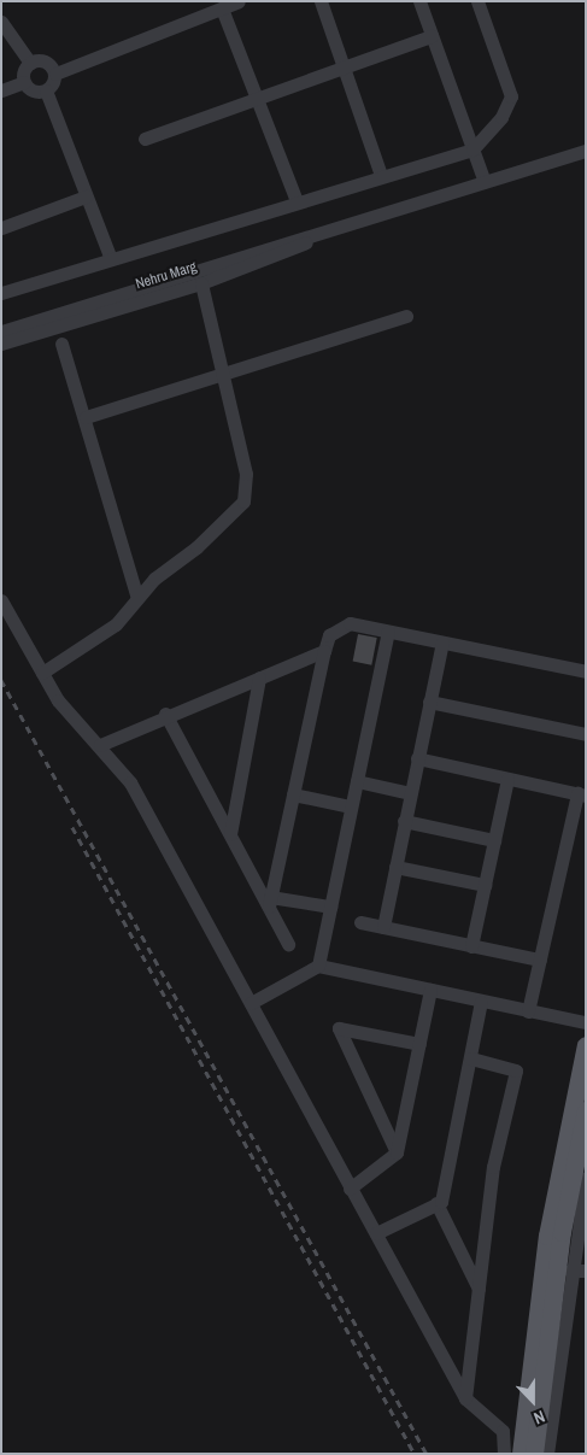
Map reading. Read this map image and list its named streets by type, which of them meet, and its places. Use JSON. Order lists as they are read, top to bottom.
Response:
{
  "streets": {
    "street": ["Nehru Marg"]
  },
  "north": "bottom"
}
